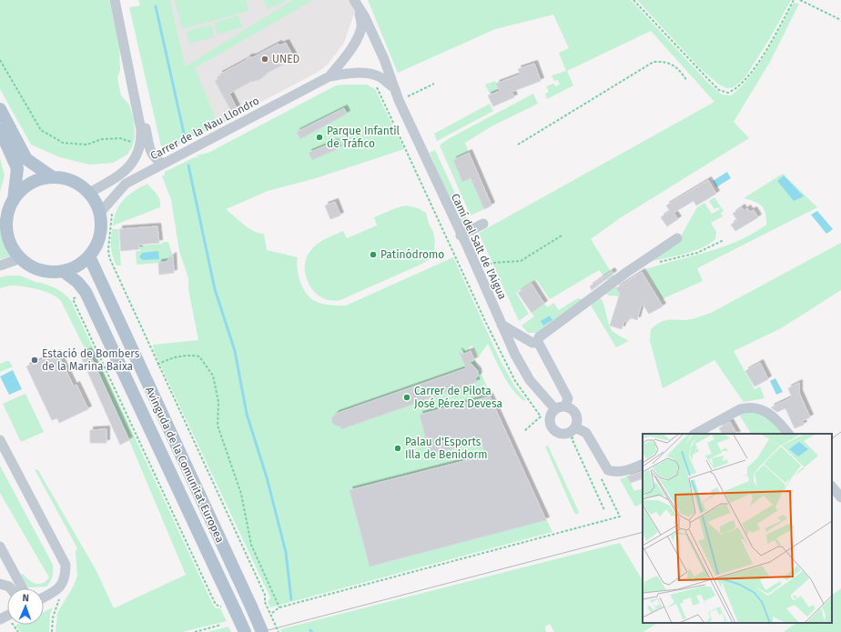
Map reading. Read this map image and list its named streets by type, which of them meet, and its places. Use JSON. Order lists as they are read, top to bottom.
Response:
{
  "streets": {
    "main road": ["Avinguda de la Comunitat Europea"],
    "street": ["Carrer de la Nau Llondro", "Camí del Salt de l'Aigua"]
  },
  "crossings": [
    ["Carrer de la Nau Llondro", "Camí del Salt de l'Aigua"],
    ["Carrer de la Nau Llondro", "Avinguda de la Comunitat Europea"]
  ],
  "places": [
    "UNED",
    "Parque Infantil de Tráfico",
    "Patinódromo",
    "Estació de Bombers de la Marina Baixa",
    "Carrer de Pilota José Pérez Devesa",
    "Palau d'Esports Illa de Benidorm"
  ],
  "north": "top"
}
